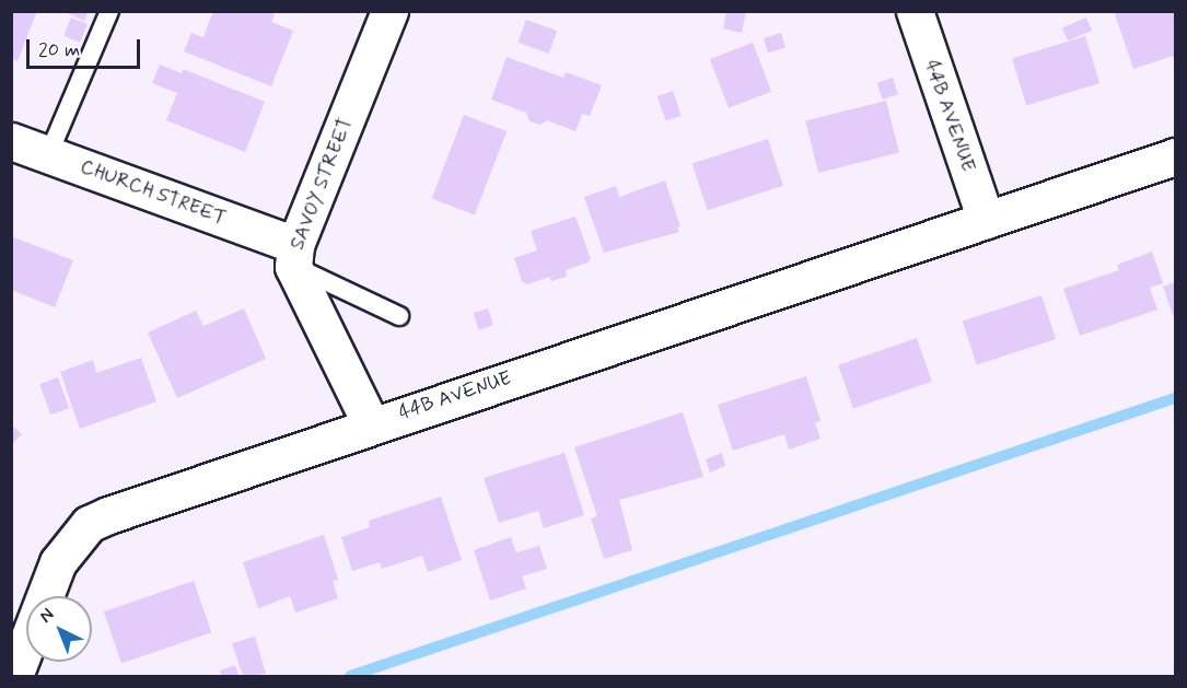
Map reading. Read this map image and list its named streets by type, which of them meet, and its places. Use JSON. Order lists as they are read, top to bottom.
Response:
{
  "streets": {
    "street": ["44B AVENUE", "SAVOY STREET", "CHURCH STREET"]
  },
  "crossings": [
    ["44B AVENUE", "SAVOY STREET"],
    ["SAVOY STREET", "CHURCH STREET"]
  ],
  "scale_bar": "20 m",
  "north": "top left"
}
